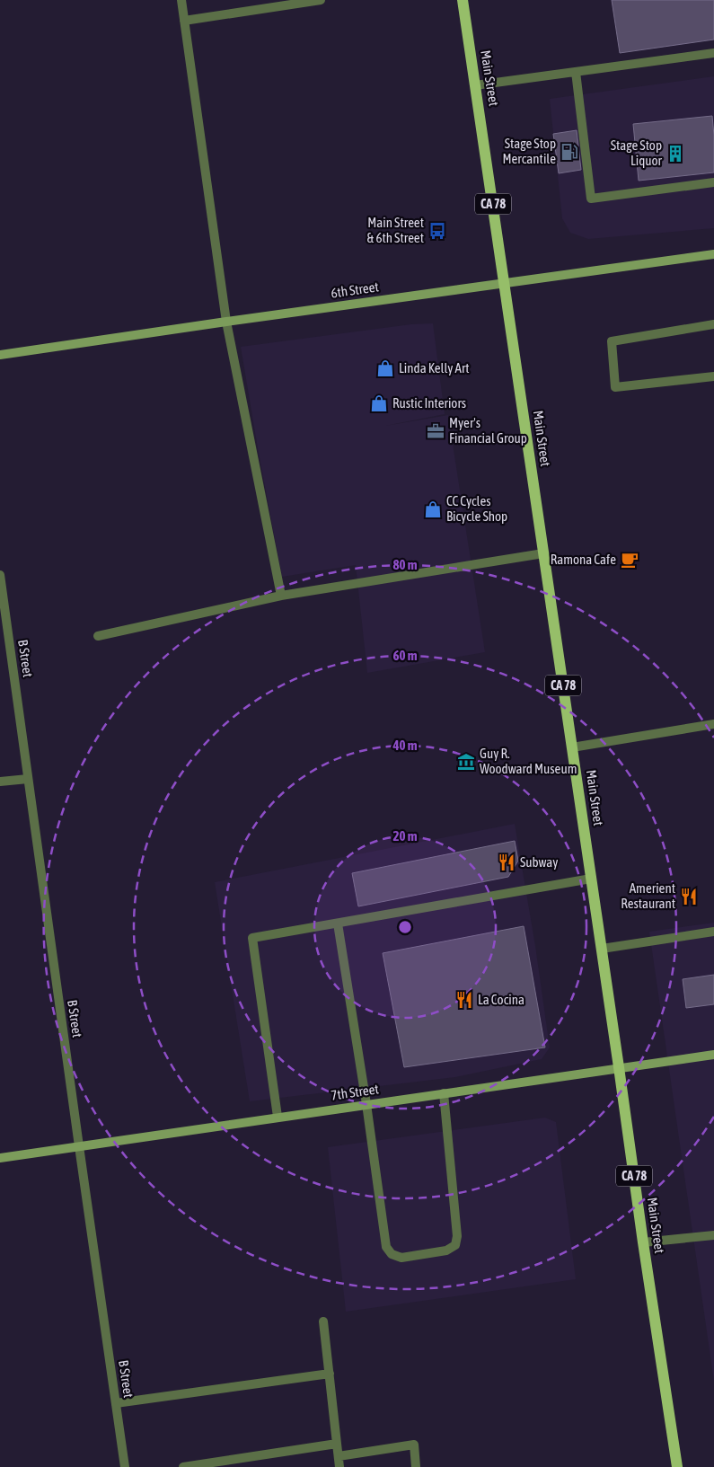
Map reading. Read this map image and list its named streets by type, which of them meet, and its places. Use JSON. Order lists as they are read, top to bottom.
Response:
{
  "streets": {
    "main road": ["Main Street", "CA 78"],
    "street": ["6th Street", "B Street", "7th Street"]
  },
  "crossings": [
    ["Main Street", "6th Street"],
    ["Main Street", "7th Street"],
    ["B Street", "7th Street"]
  ],
  "places": {
    "fuel station": ["Stage Stop Mercantile"],
    "building": ["Stage Stop Liquor"],
    "bus stop": ["Main Street & 6th Street"],
    "shop": ["Linda Kelly Art", "Rustic Interiors", "CC Cycles Bicycle Shop"],
    "office": ["Myer's Financial Group"],
    "cafe": ["Ramona Cafe"],
    "museum": ["Guy R. Woodward Museum"],
    "restaurant": ["Subway", "Amerient Restaurant", "La Cocina"]
  },
  "rings": [
    "80 m",
    "60 m",
    "40 m",
    "20 m"
  ]
}
